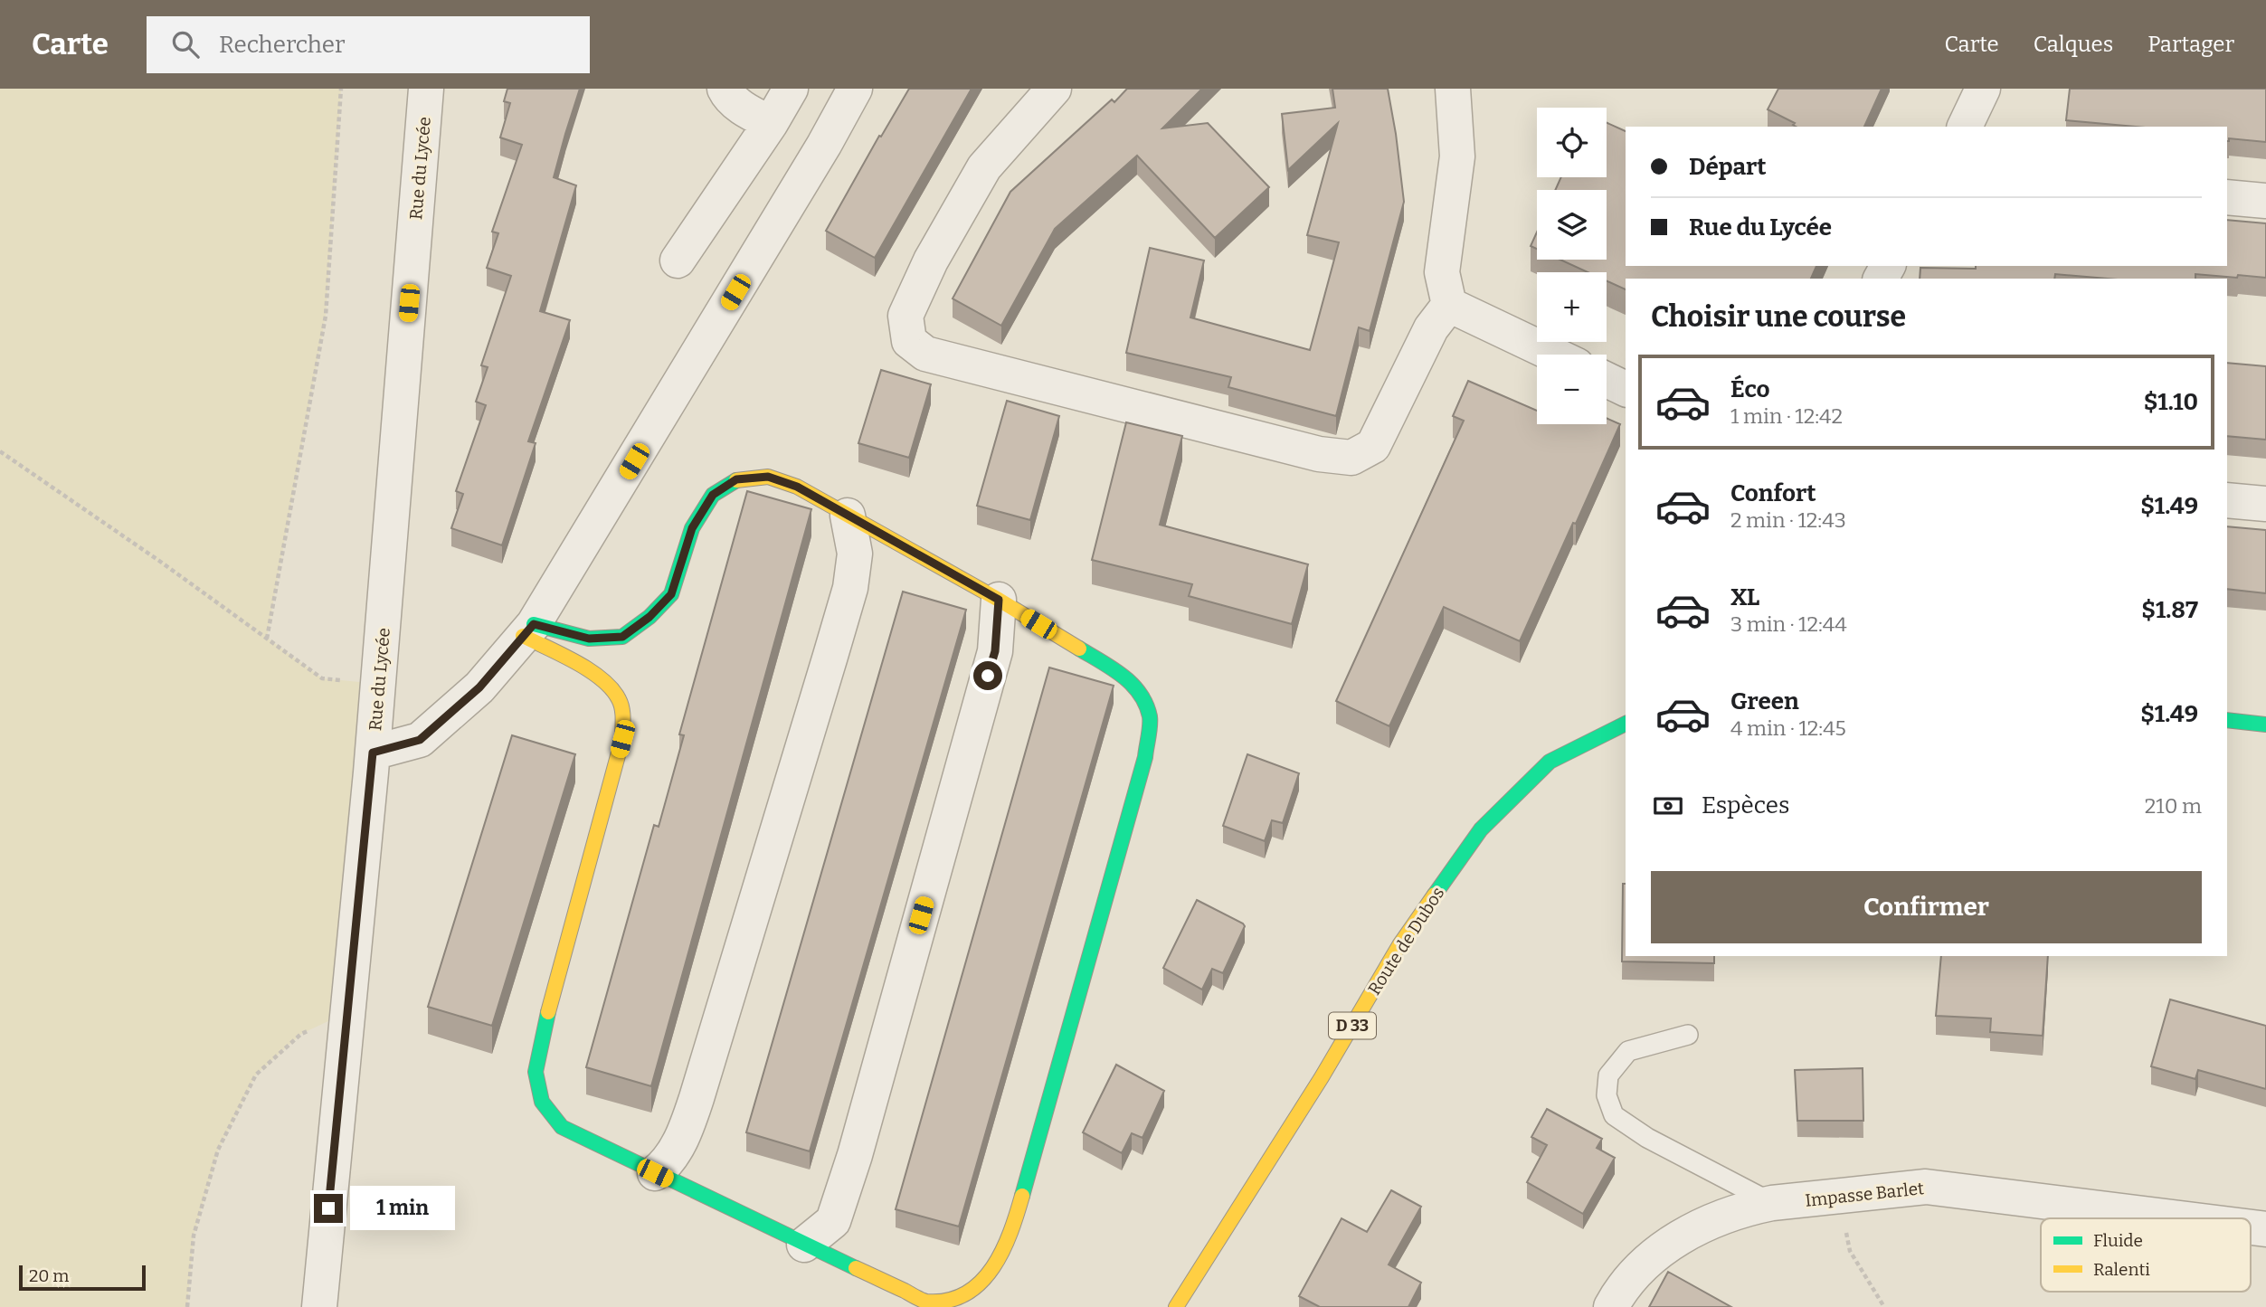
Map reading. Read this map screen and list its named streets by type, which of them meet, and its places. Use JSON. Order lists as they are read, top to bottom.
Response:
{
  "streets": {
    "street": [
      "Rue du Lycée",
      "Route de Dubos",
      "D 33",
      "Impasse Barlet"
    ]
  },
  "legend": ["Fluide", "Ralenti"],
  "scale_bar": "20 m",
  "page": {
    "header": "Carte",
    "search": "Rechercher",
    "nav": ["Carte", "Calques", "Partager"],
    "map_buttons": ["+", "−"],
    "banner": ["Départ", "Rue du Lycée"],
    "heading": "Choisir une course",
    "list": [
      {
        "name": "Éco",
        "note": "1 min · 12:42",
        "value": "$1.10"
      },
      {
        "name": "Confort",
        "note": "2 min · 12:43",
        "value": "$1.49"
      },
      {
        "name": "XL",
        "note": "3 min · 12:44",
        "value": "$1.87"
      },
      {
        "name": "Green",
        "note": "4 min · 12:45",
        "value": "$1.49"
      }
    ],
    "pay": ["Espèces", "210 m"],
    "buttons": "Confirmer",
    "bubble": "1 min",
    "scale": "20 m"
  }
}
